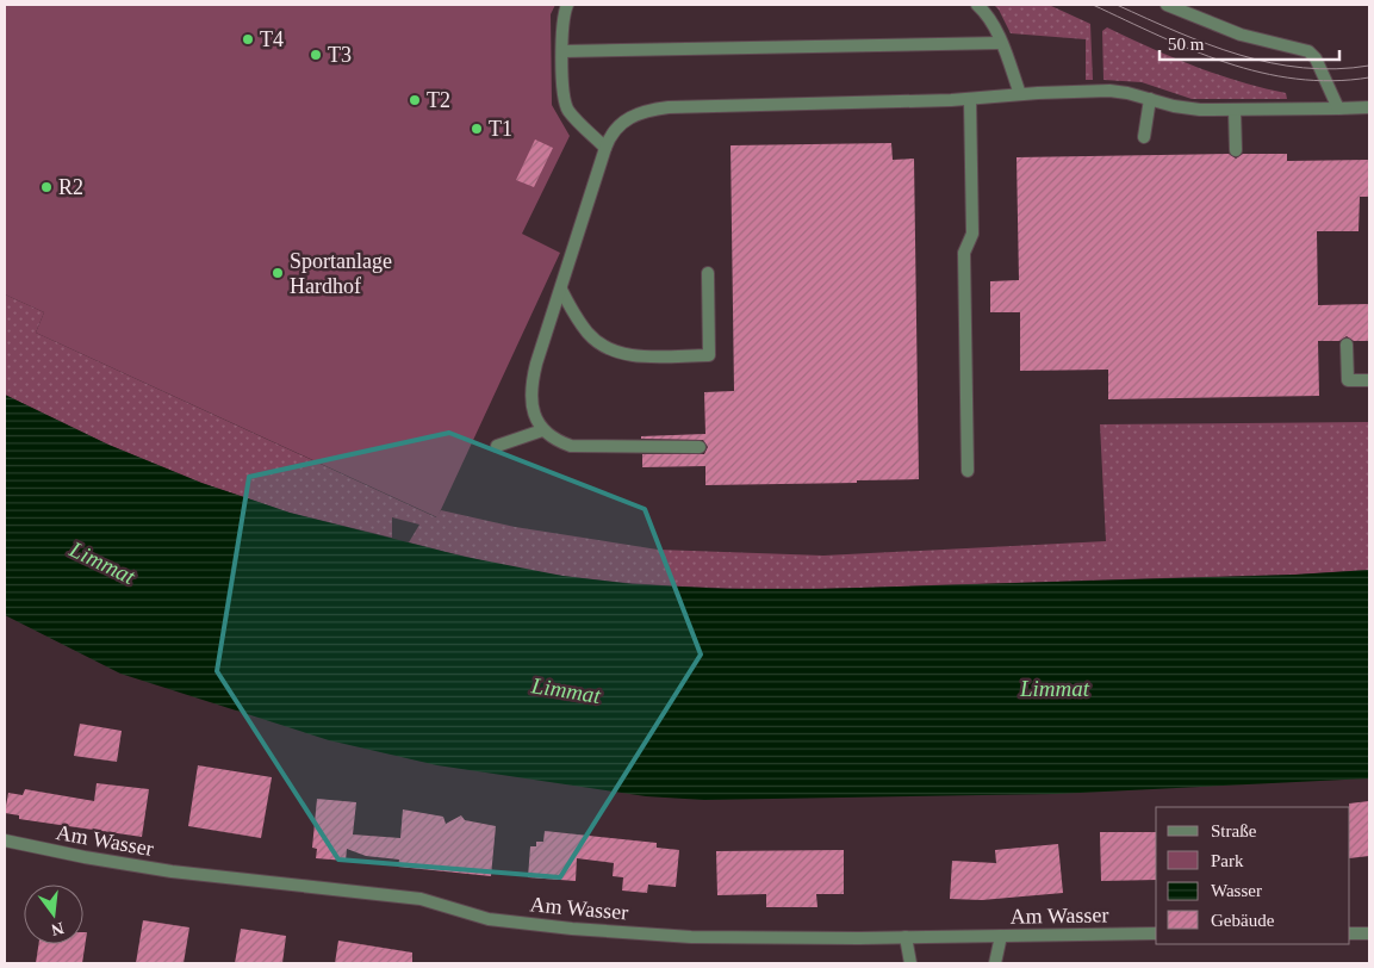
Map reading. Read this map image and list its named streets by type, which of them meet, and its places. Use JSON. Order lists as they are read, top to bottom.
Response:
{
  "streets": {
    "street": ["Am Wasser"]
  },
  "water": ["Limmat"],
  "places": [
    "T4",
    "T3",
    "T2",
    "T1",
    "R2",
    "Sportanlage Hardhof"
  ],
  "legend": [
    "Straße",
    "Park",
    "Wasser",
    "Gebäude"
  ],
  "scale_bar": "50 m",
  "north": "bottom"
}
